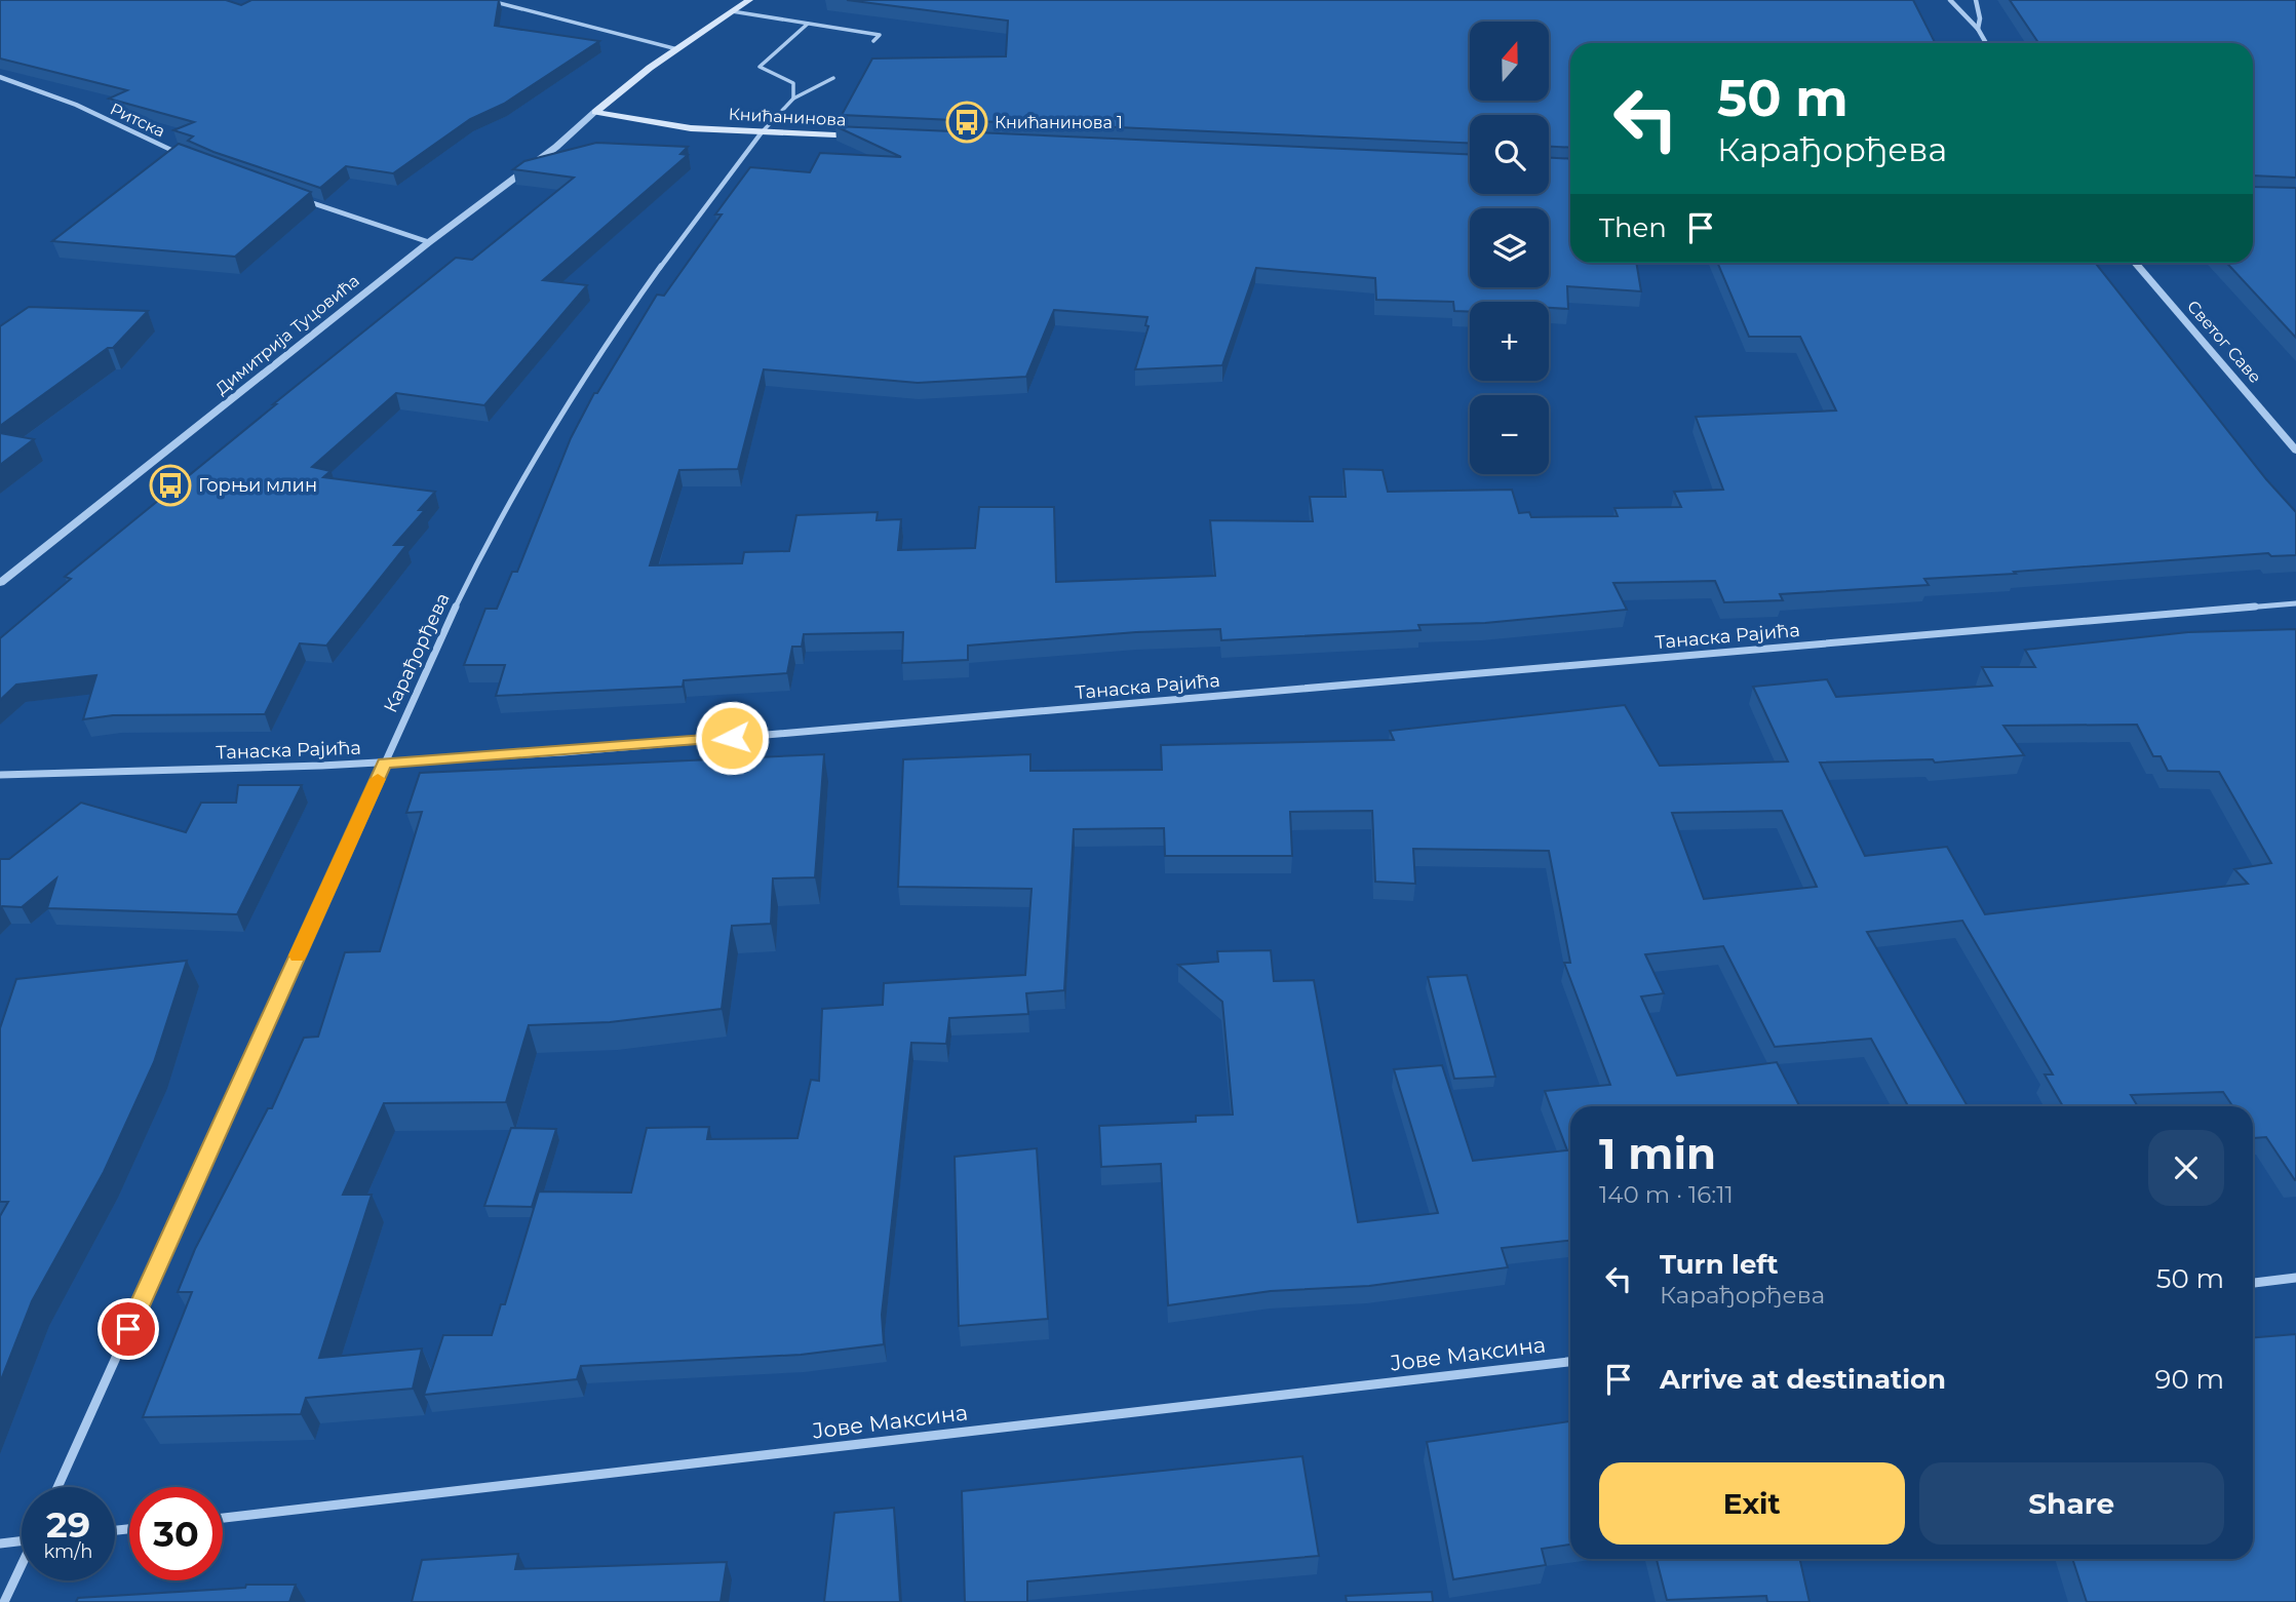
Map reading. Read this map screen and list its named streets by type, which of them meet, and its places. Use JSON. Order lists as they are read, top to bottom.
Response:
{
  "streets": {
    "main road": ["Книћанинова"],
    "street": [
      "Ритска",
      "Димитрија Туцовића",
      "Светог Саве",
      "Танаска Рајића",
      "Карађорђева",
      "Јове Максина"
    ]
  },
  "crossings": [
    ["Книћанинова", "Димитрија Туцовића"],
    ["Книћанинова", "Карађорђева"],
    ["Танаска Рајића", "Карађорђева"]
  ],
  "places": {
    "bus stop": ["Книћанинова 1", "Горњи млин"]
  },
  "north": "top",
  "page": {
    "map_buttons": ["+", "−"],
    "turn": ["50 m", "Карађорђева"],
    "then": "Then",
    "heading": ["1 min", "140 m · 16:11"],
    "list": [
      {
        "name": "Turn left",
        "note": "Карађорђева",
        "value": "50 m"
      },
      {
        "name": "Arrive at destination",
        "value": "90 m"
      }
    ],
    "buttons": ["Exit", "Share"],
    "speed": "29 km/h",
    "limit": "30"
  }
}
